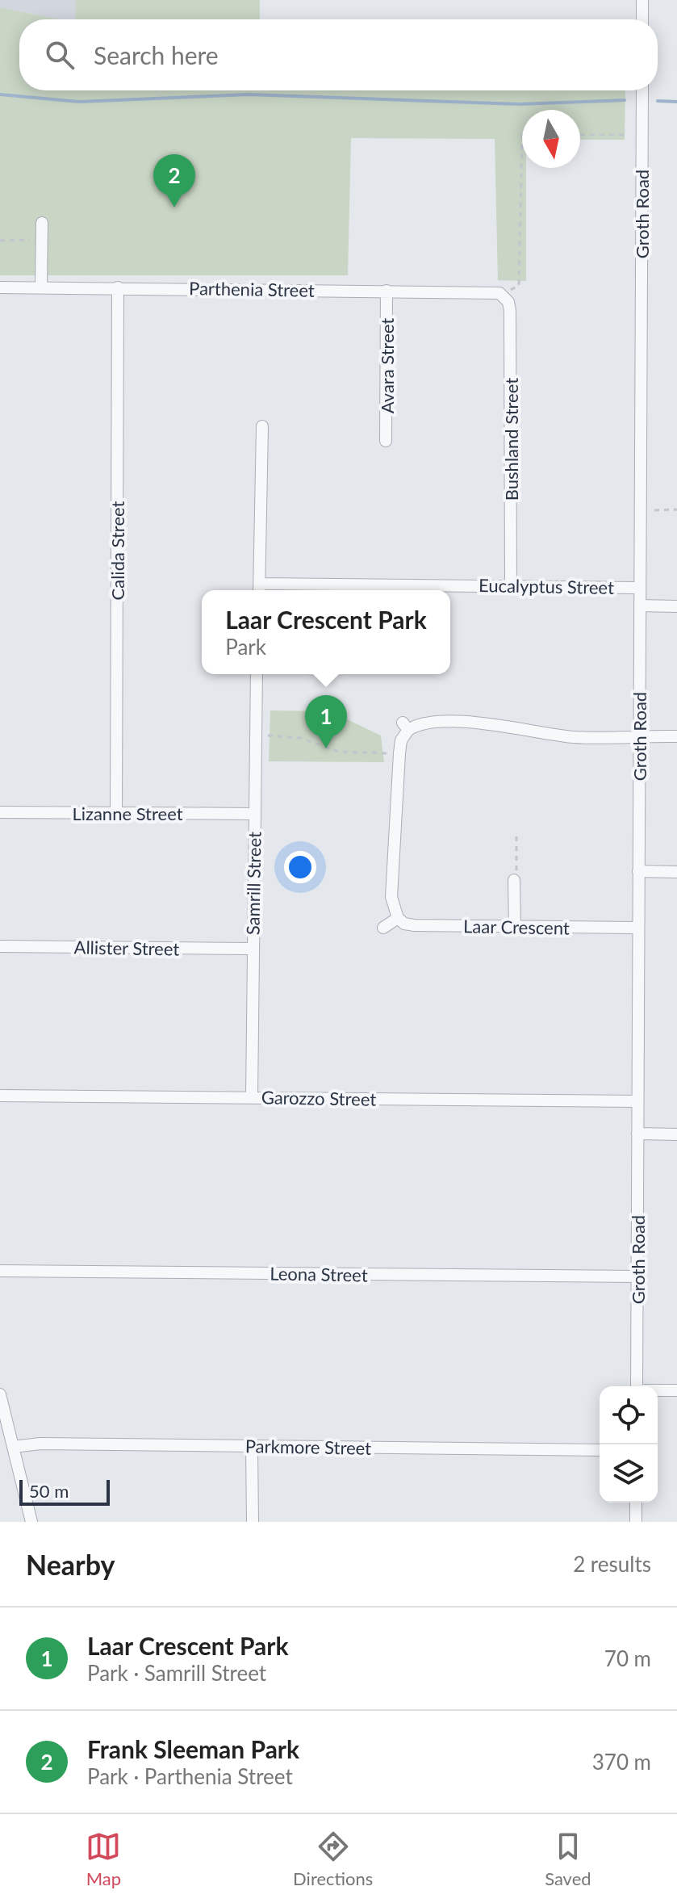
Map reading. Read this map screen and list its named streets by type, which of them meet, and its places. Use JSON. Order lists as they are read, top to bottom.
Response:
{
  "streets": {
    "street": [
      "Groth Road",
      "Parthenia Street",
      "Avara Street",
      "Bushland Street",
      "Calida Street",
      "Eucalyptus Street",
      "Lizanne Street",
      "Samrill Street",
      "Laar Crescent",
      "Allister Street",
      "Garozzo Street",
      "Leona Street",
      "Parkmore Street"
    ]
  },
  "crossings": [
    ["Groth Road", "Eucalyptus Street"],
    ["Groth Road", "Laar Crescent"],
    ["Groth Road", "Garozzo Street"],
    ["Groth Road", "Leona Street"],
    ["Parthenia Street", "Avara Street"],
    ["Parthenia Street", "Bushland Street"],
    ["Parthenia Street", "Calida Street"],
    ["Bushland Street", "Eucalyptus Street"],
    ["Calida Street", "Lizanne Street"],
    ["Lizanne Street", "Samrill Street"],
    ["Samrill Street", "Allister Street"],
    ["Samrill Street", "Garozzo Street"]
  ],
  "scale_bar": "50 m",
  "north": "bottom",
  "page": {
    "search": "Search here",
    "pins": ["2", "1"],
    "popup": ["Laar Crescent Park", "Park"],
    "scale": "50 m",
    "heading": ["Nearby", "2 results"],
    "list": [
      {
        "mark": "1",
        "name": "Laar Crescent Park",
        "note": "Park · Samrill Street",
        "value": "70 m"
      },
      {
        "mark": "2",
        "name": "Frank Sleeman Park",
        "note": "Park · Parthenia Street",
        "value": "370 m"
      }
    ],
    "nav": ["Map", "Directions", "Saved"]
  }
}
